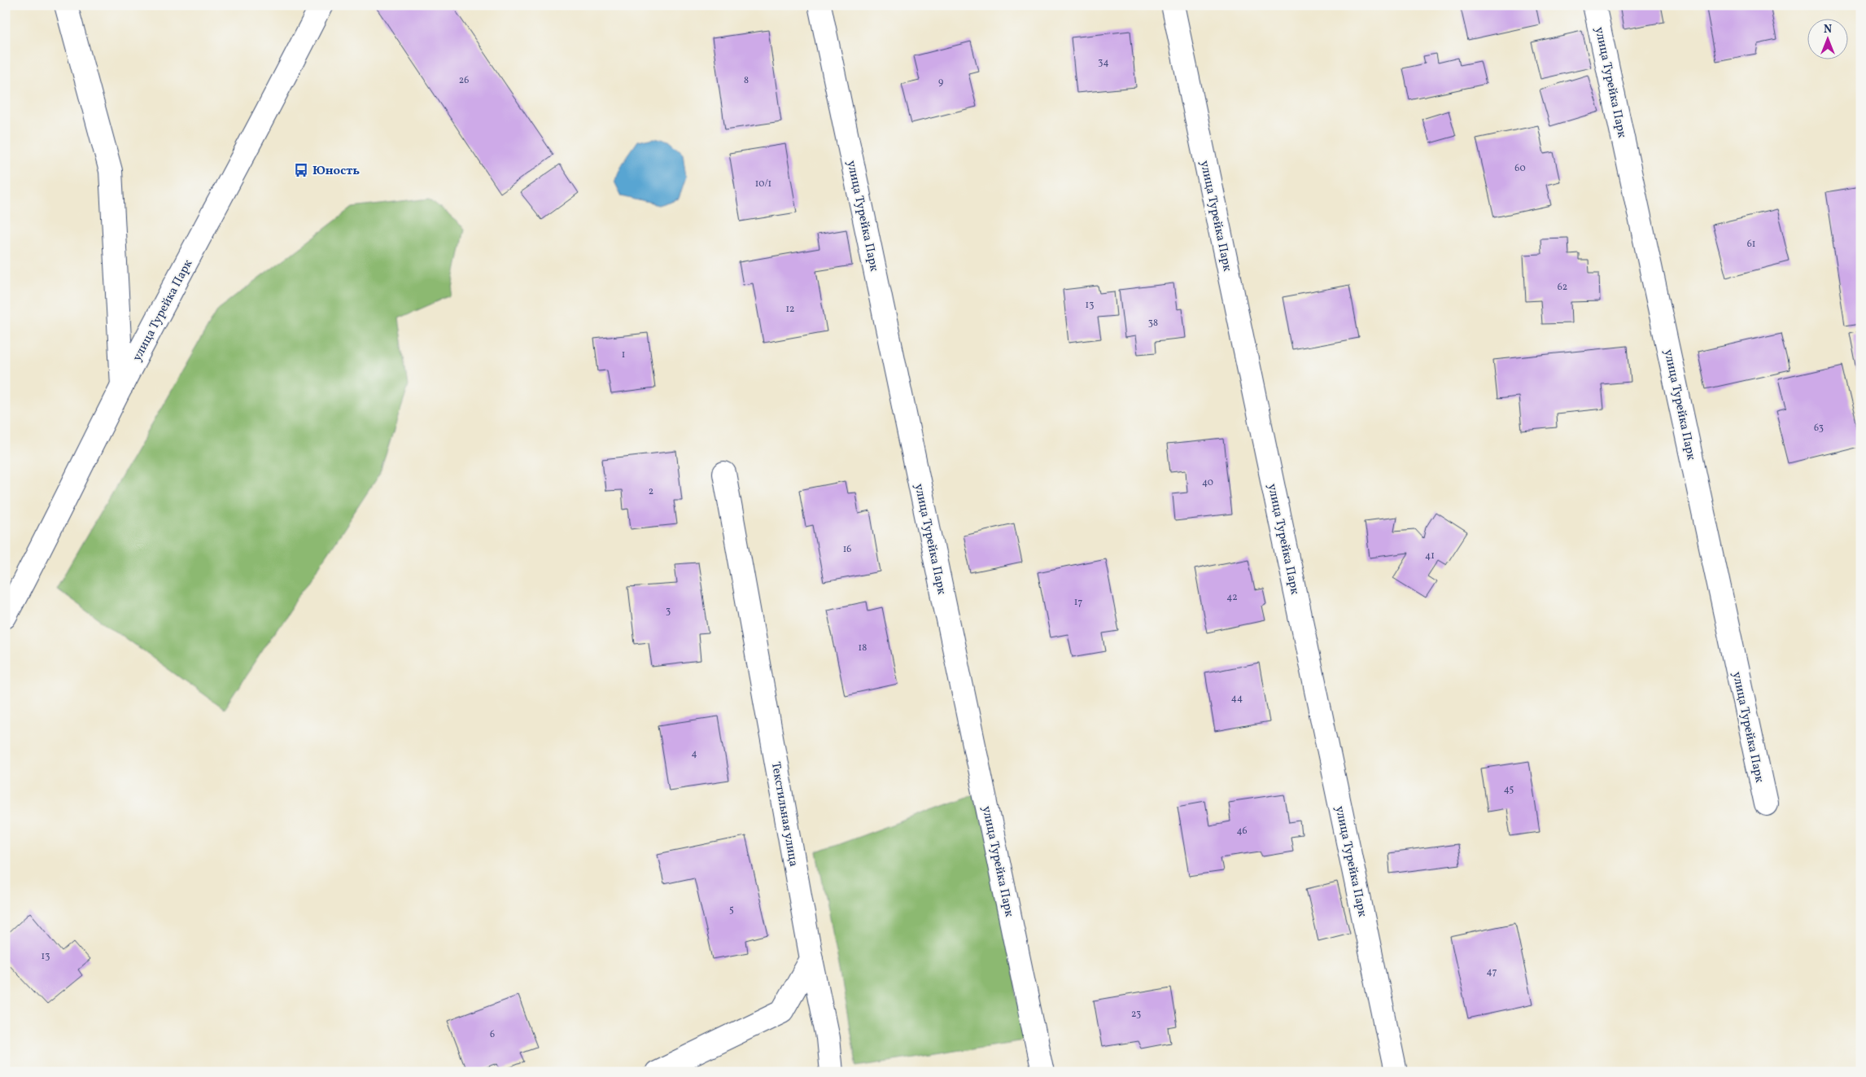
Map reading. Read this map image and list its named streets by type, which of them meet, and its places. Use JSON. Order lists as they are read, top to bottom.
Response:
{
  "streets": {
    "street": ["улица Турейка Парк", "Текстильная улица"]
  },
  "places": {
    "bus stop": ["Юность"]
  },
  "house_numbers": [
    "34",
    "26",
    "8",
    "9",
    "60",
    "10/1",
    "61",
    "62",
    "13",
    "12",
    "38",
    "1",
    "63",
    "40",
    "2",
    "16",
    "41",
    "42",
    "17",
    "3",
    "18",
    "44",
    "4",
    "45",
    "46",
    "5",
    "13",
    "47",
    "23",
    "6"
  ],
  "north": "top"
}
